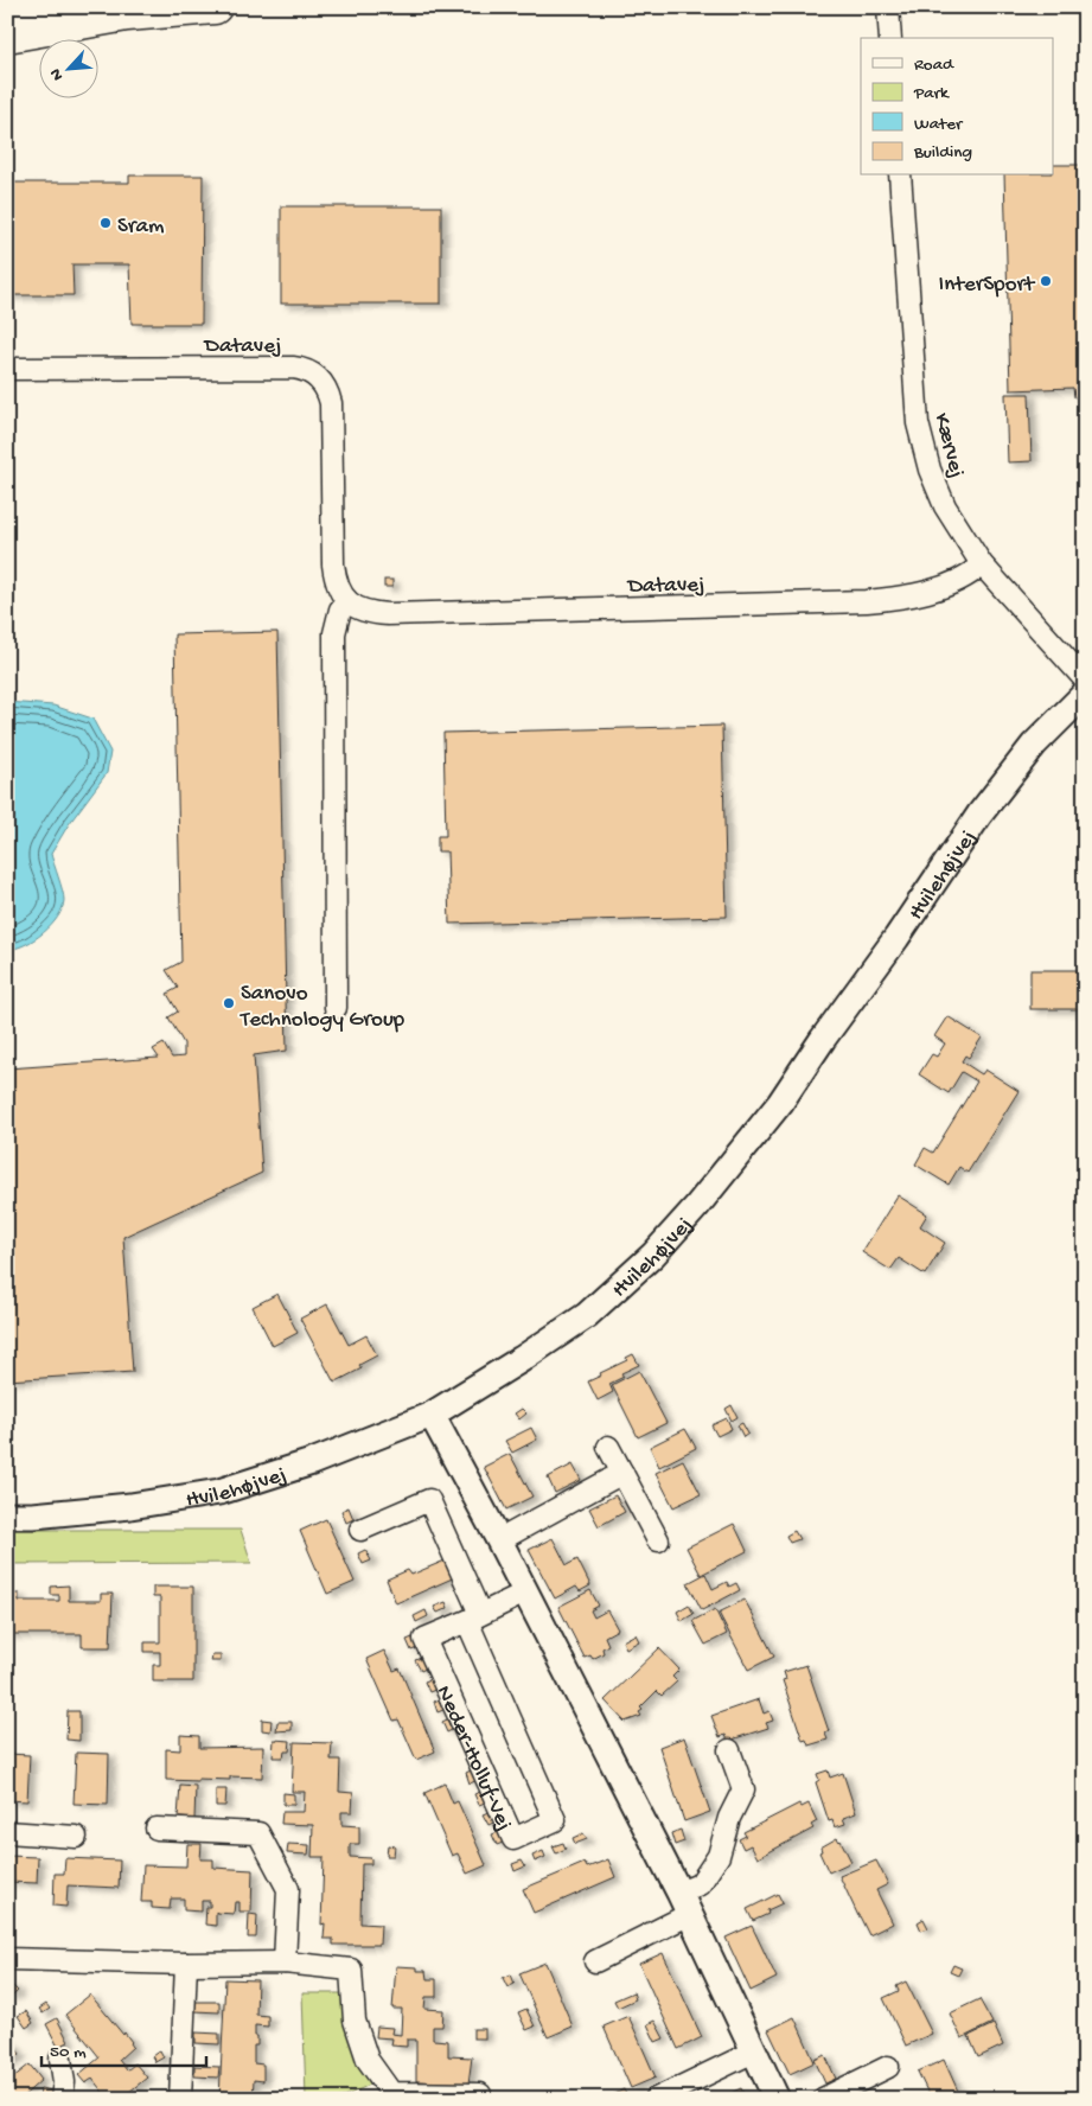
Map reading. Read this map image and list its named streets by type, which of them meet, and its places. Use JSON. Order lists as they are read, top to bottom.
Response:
{
  "streets": {
    "street": [
      "Datavej",
      "Kærvej",
      "Hvilehøjvej",
      "Neder-Holluf-Vej"
    ]
  },
  "crossings": [
    ["Datavej", "Kærvej"]
  ],
  "places": ["Sram", "InterSport", "Sanovo Technology Group"],
  "legend": [
    "Road",
    "Park",
    "Water",
    "Building"
  ],
  "scale_bar": "50 m",
  "north": "bottom left"
}
